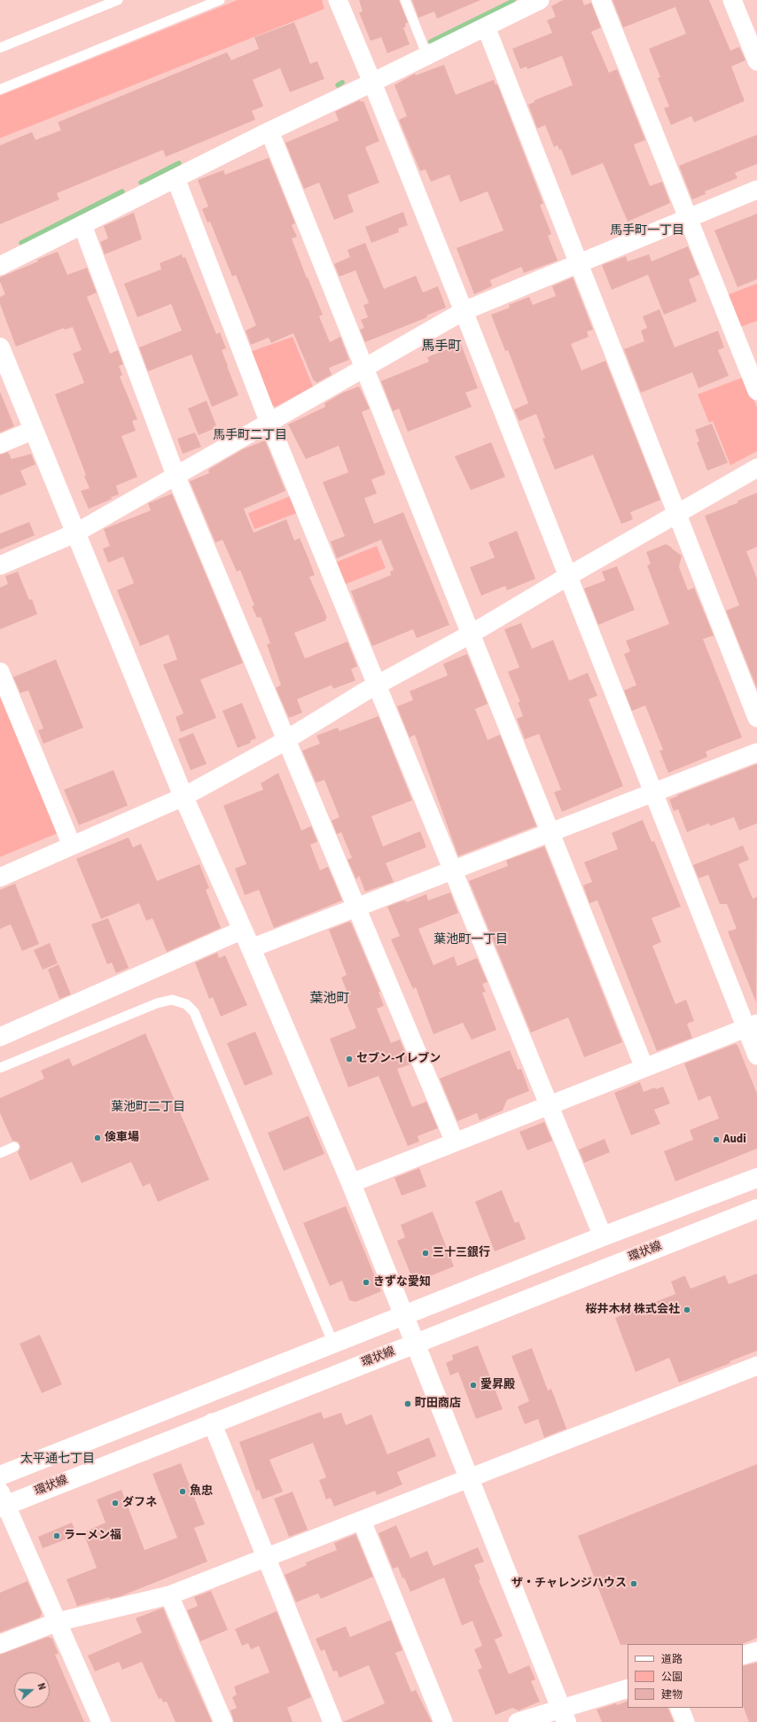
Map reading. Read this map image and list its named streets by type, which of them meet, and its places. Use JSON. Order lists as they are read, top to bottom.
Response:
{
  "streets": {
    "main road": ["環状線"]
  },
  "districts": [
    "馬手町一丁目",
    "馬手町",
    "馬手町二丁目",
    "葉池町一丁目",
    "葉池町",
    "葉池町二丁目",
    "太平通七丁目"
  ],
  "places": [
    "セブン-イレブン",
    "倹車場",
    "Audi",
    "三十三銀行",
    "きずな愛知",
    "桜井木材 株式会社",
    "愛昇殿",
    "町田商店",
    "魚忠",
    "ダフネ",
    "ラーメン福",
    "ザ・チャレンジハウス"
  ],
  "legend": ["道路", "公園", "建物"],
  "north": "right"
}
